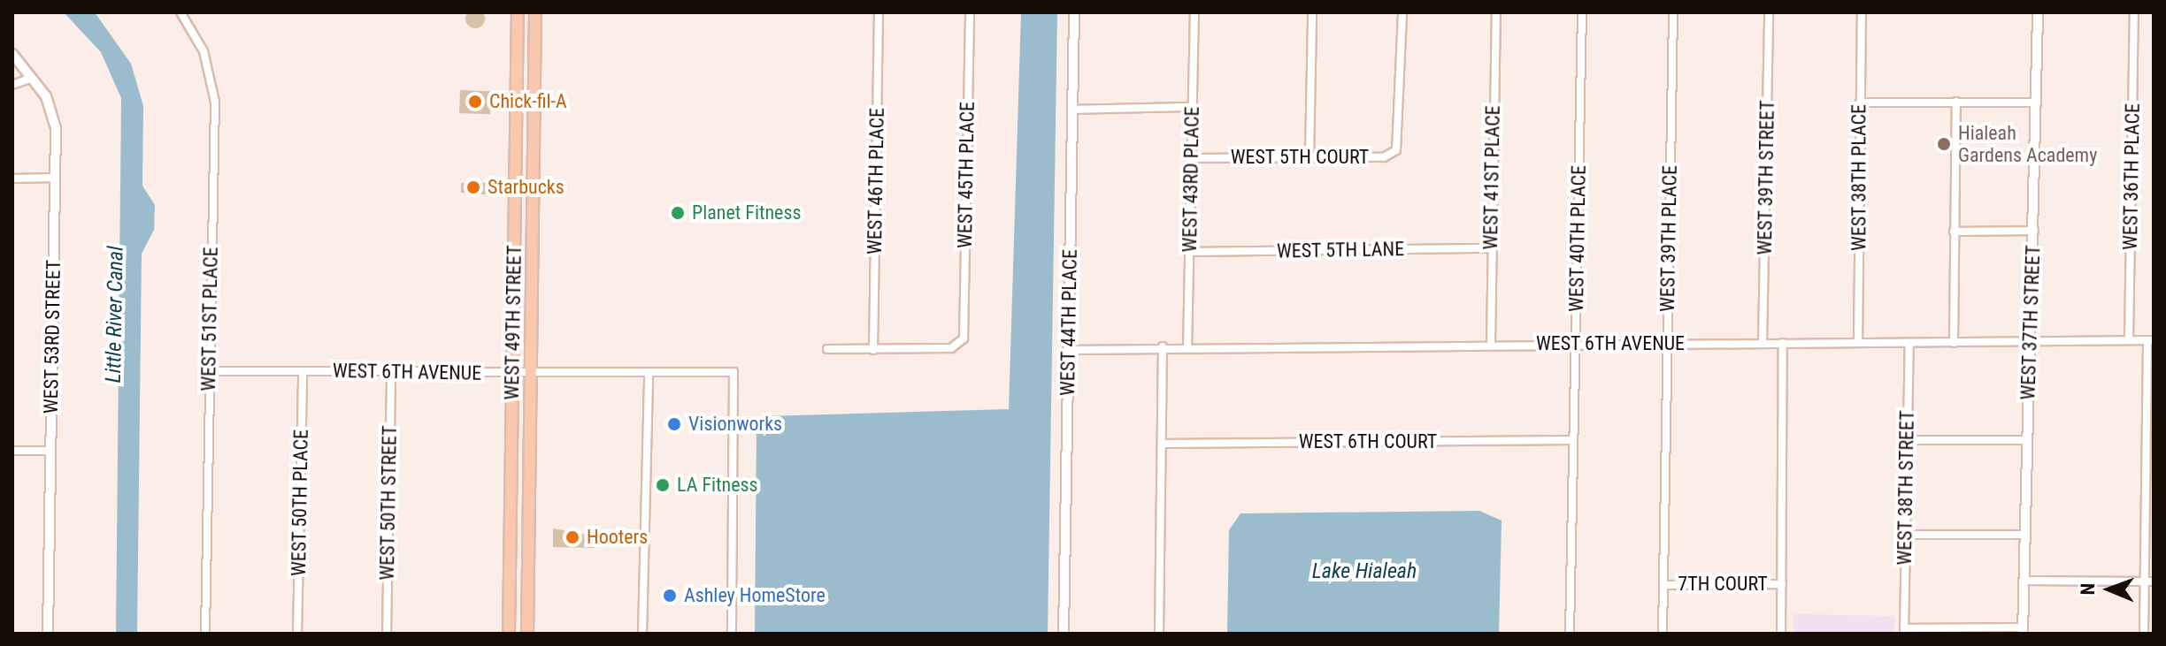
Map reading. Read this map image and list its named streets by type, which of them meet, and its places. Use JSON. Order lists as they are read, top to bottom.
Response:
{
  "streets": {
    "main road": ["WEST 49TH STREET"],
    "street": [
      "WEST 5TH COURT",
      "WEST 45TH PLACE",
      "WEST 36TH PLACE",
      "WEST 41ST PLACE",
      "WEST 39TH STREET",
      "WEST 38TH PLACE",
      "WEST 43RD PLACE",
      "WEST 46TH PLACE",
      "WEST 40TH PLACE",
      "WEST 39TH PLACE",
      "WEST 5TH LANE",
      "WEST 51ST PLACE",
      "WEST 44TH PLACE",
      "WEST 37TH STREET",
      "WEST 53RD STREET",
      "WEST 6TH AVENUE",
      "WEST 6TH COURT",
      "WEST 38TH STREET",
      "WEST 50TH PLACE",
      "WEST 50TH STREET",
      "7TH COURT"
    ]
  },
  "crossings": [
    ["WEST 5TH COURT", "WEST 43RD PLACE"],
    ["WEST 45TH PLACE", "WEST 46TH PLACE"],
    ["WEST 36TH PLACE", "WEST 6TH AVENUE"],
    ["WEST 41ST PLACE", "WEST 5TH LANE"],
    ["WEST 41ST PLACE", "WEST 6TH AVENUE"],
    ["WEST 39TH STREET", "WEST 6TH AVENUE"],
    ["WEST 38TH PLACE", "WEST 6TH AVENUE"],
    ["WEST 43RD PLACE", "WEST 5TH LANE"],
    ["WEST 43RD PLACE", "WEST 6TH AVENUE"],
    ["WEST 40TH PLACE", "WEST 6TH AVENUE"],
    ["WEST 40TH PLACE", "WEST 6TH COURT"],
    ["WEST 39TH PLACE", "WEST 6TH AVENUE"],
    ["WEST 39TH PLACE", "7TH COURT"],
    ["WEST 51ST PLACE", "WEST 6TH AVENUE"],
    ["WEST 49TH STREET", "WEST 6TH AVENUE"],
    ["WEST 44TH PLACE", "WEST 6TH AVENUE"],
    ["WEST 37TH STREET", "WEST 6TH AVENUE"],
    ["WEST 6TH AVENUE", "WEST 38TH STREET"],
    ["WEST 6TH AVENUE", "WEST 50TH PLACE"],
    ["WEST 6TH AVENUE", "WEST 50TH STREET"]
  ],
  "water": ["Little River Canal", "Lake Hialeah"],
  "places": [
    "Chick-fil-A",
    "Hialeah Gardens Academy",
    "Starbucks",
    "Planet Fitness",
    "Visionworks",
    "LA Fitness",
    "Hooters",
    "Ashley HomeStore"
  ],
  "north": "left"
}
